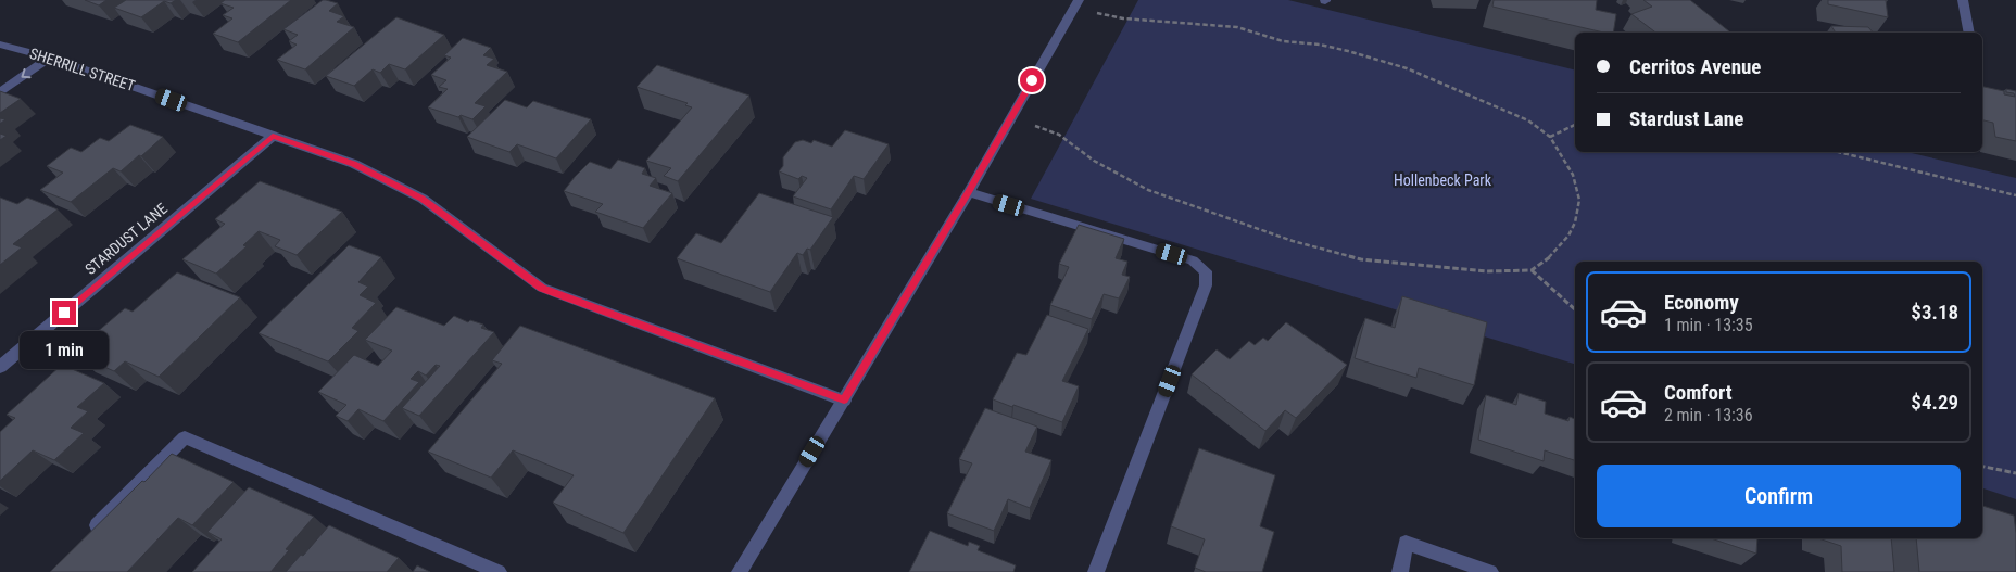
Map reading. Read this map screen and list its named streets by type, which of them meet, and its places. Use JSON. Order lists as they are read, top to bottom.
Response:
{
  "streets": {
    "street": ["SHERRILL STREET", "STARDUST LANE"]
  },
  "crossings": [
    ["SHERRILL STREET", "STARDUST LANE"]
  ],
  "parks": ["Hollenbeck Park"],
  "page": {
    "banner": ["Cerritos Avenue", "Stardust Lane"],
    "list": [
      {
        "name": "Economy",
        "note": "1 min · 13:35",
        "value": "$3.18"
      },
      {
        "name": "Comfort",
        "note": "2 min · 13:36",
        "value": "$4.29"
      }
    ],
    "bubble": "1 min",
    "buttons": "Confirm"
  }
}
